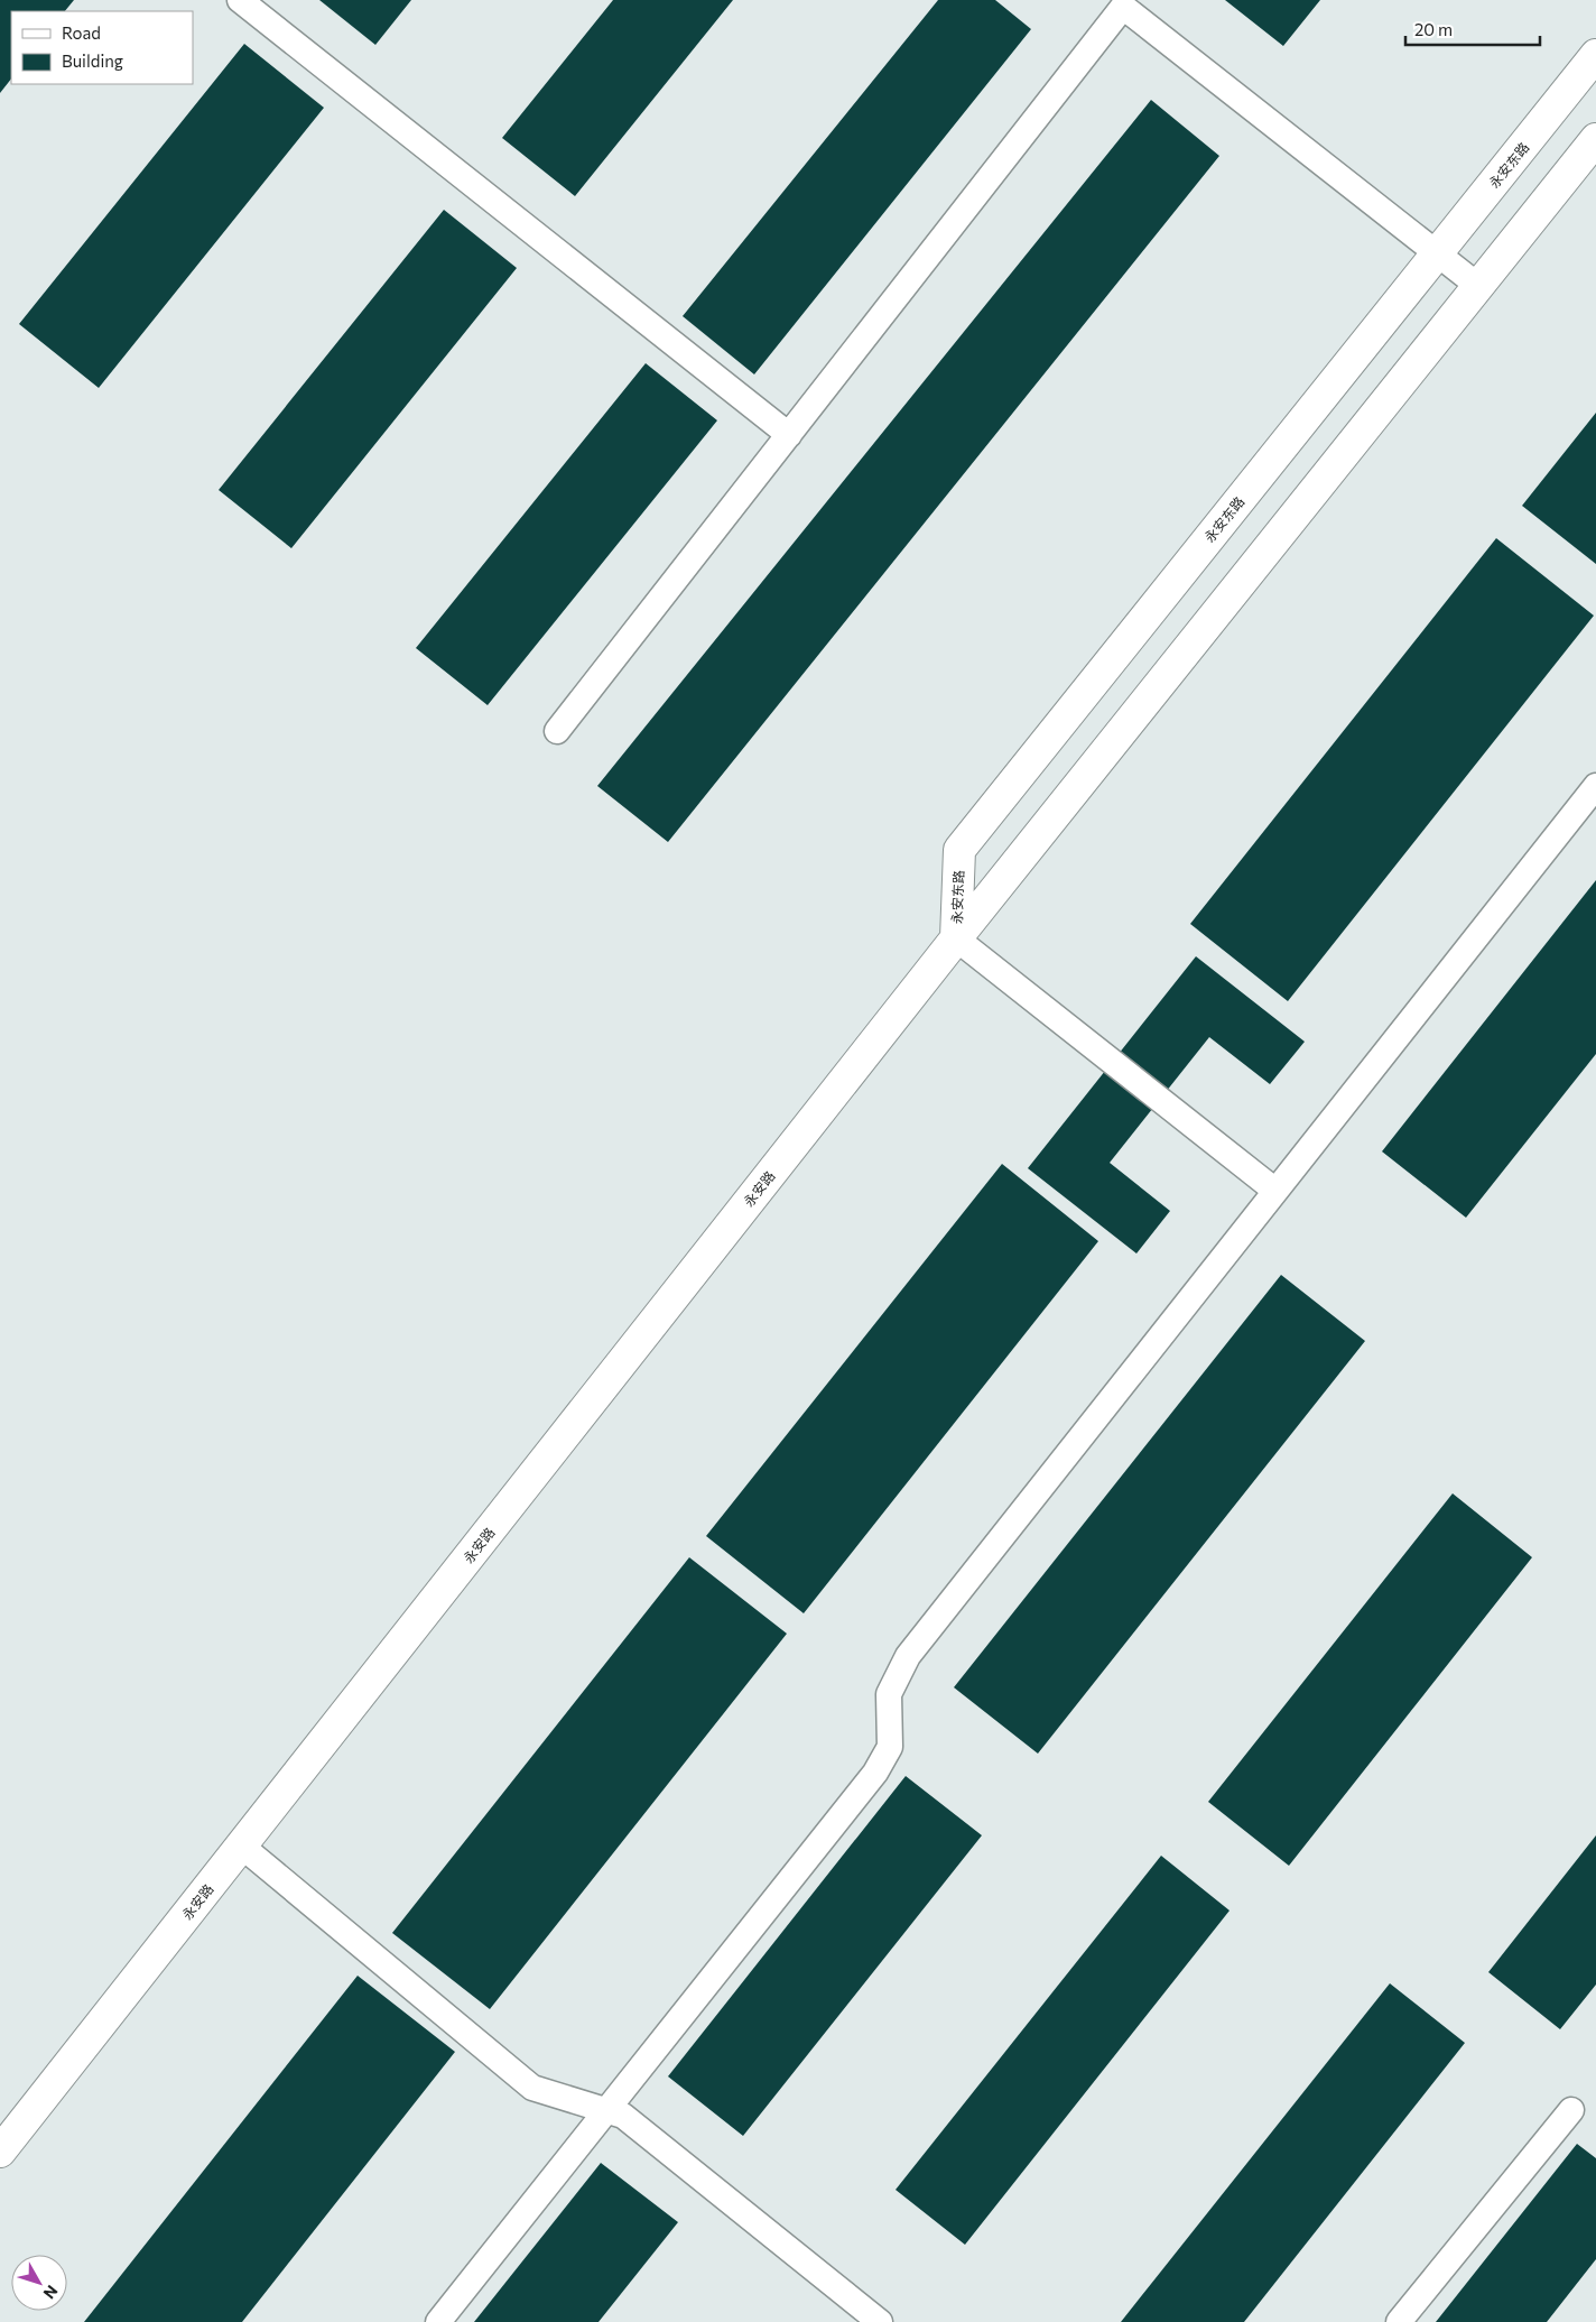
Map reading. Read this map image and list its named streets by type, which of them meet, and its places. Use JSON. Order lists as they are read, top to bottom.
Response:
{
  "streets": {
    "street": ["永安东路", "永安路"]
  },
  "crossings": [
    ["永安东路", "永安路"]
  ],
  "legend": ["Road", "Building"],
  "scale_bar": "20 m",
  "north": "bottom right"
}
